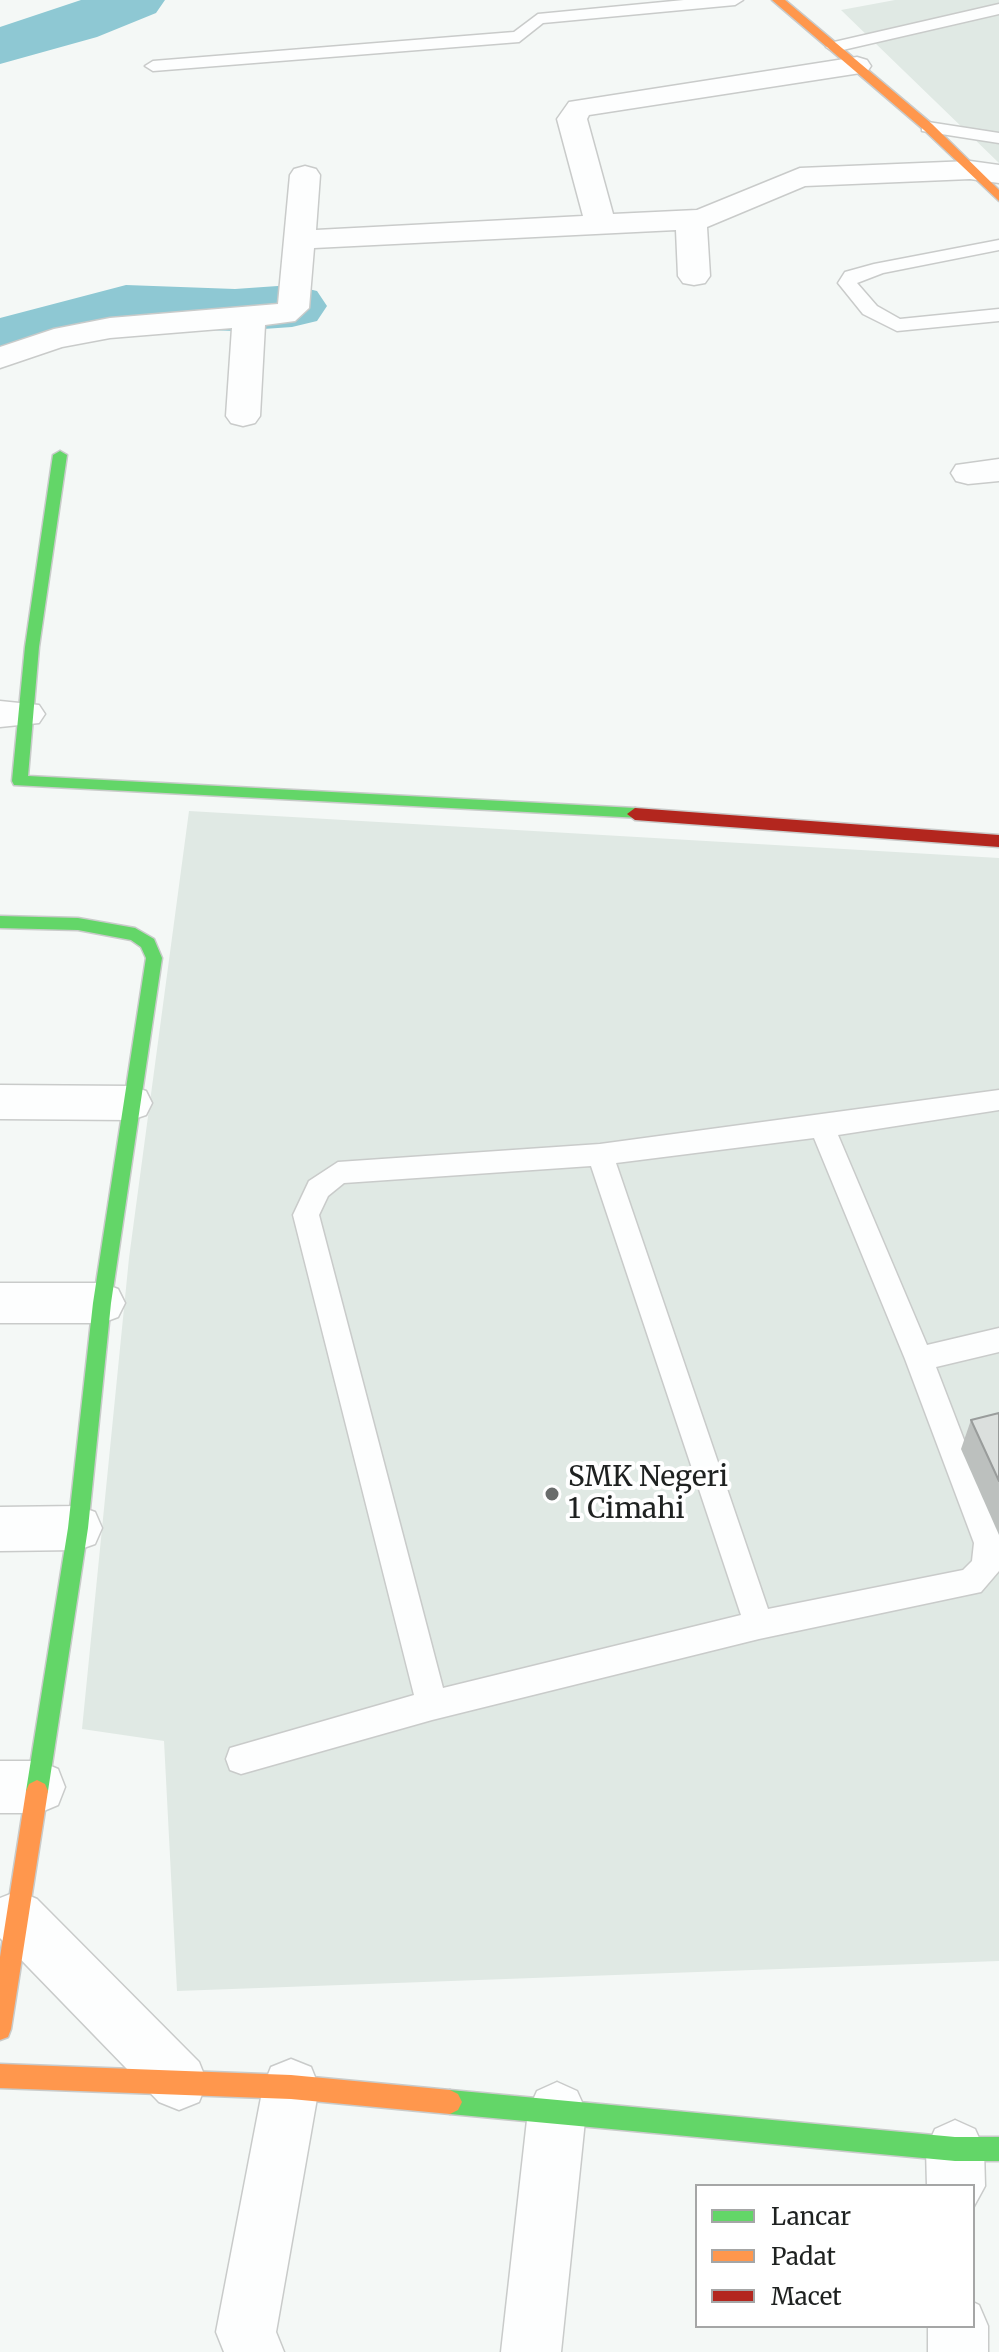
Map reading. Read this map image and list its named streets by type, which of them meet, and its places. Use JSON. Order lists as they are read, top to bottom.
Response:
{
  "places": ["SMK Negeri 1 Cimahi"],
  "legend": ["Lancar", "Padat", "Macet"]
}
